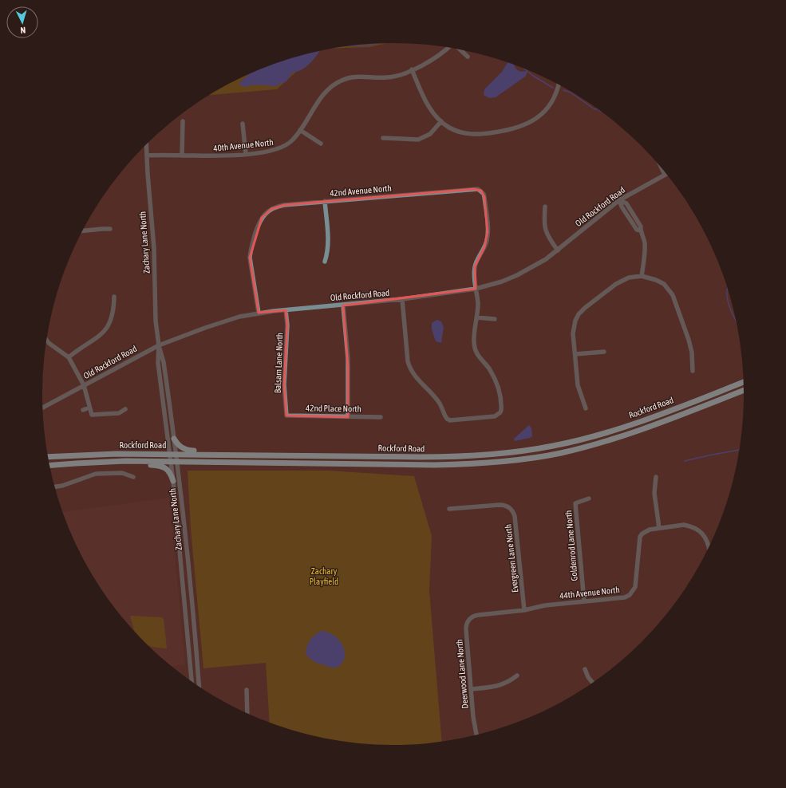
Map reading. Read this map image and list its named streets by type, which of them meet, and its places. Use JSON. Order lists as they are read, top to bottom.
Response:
{
  "streets": {
    "main road": ["Rockford Road"],
    "street": [
      "40th Avenue North",
      "42nd Avenue North",
      "Old Rockford Road",
      "Zachary Lane North",
      "Balsam Lane North",
      "42nd Place North",
      "Goldenrod Lane North",
      "Evergreen Lane North",
      "44th Avenue North",
      "Deerwood Lane North"
    ]
  },
  "crossings": [
    ["40th Avenue North", "Zachary Lane North"],
    ["42nd Avenue North", "Old Rockford Road"],
    ["Old Rockford Road", "Zachary Lane North"],
    ["Old Rockford Road", "Balsam Lane North"],
    ["Zachary Lane North", "Rockford Road"],
    ["Balsam Lane North", "42nd Place North"],
    ["Goldenrod Lane North", "44th Avenue North"],
    ["Evergreen Lane North", "44th Avenue North"],
    ["44th Avenue North", "Deerwood Lane North"]
  ],
  "parks": ["Zachary Playfield"],
  "north": "bottom"
}
